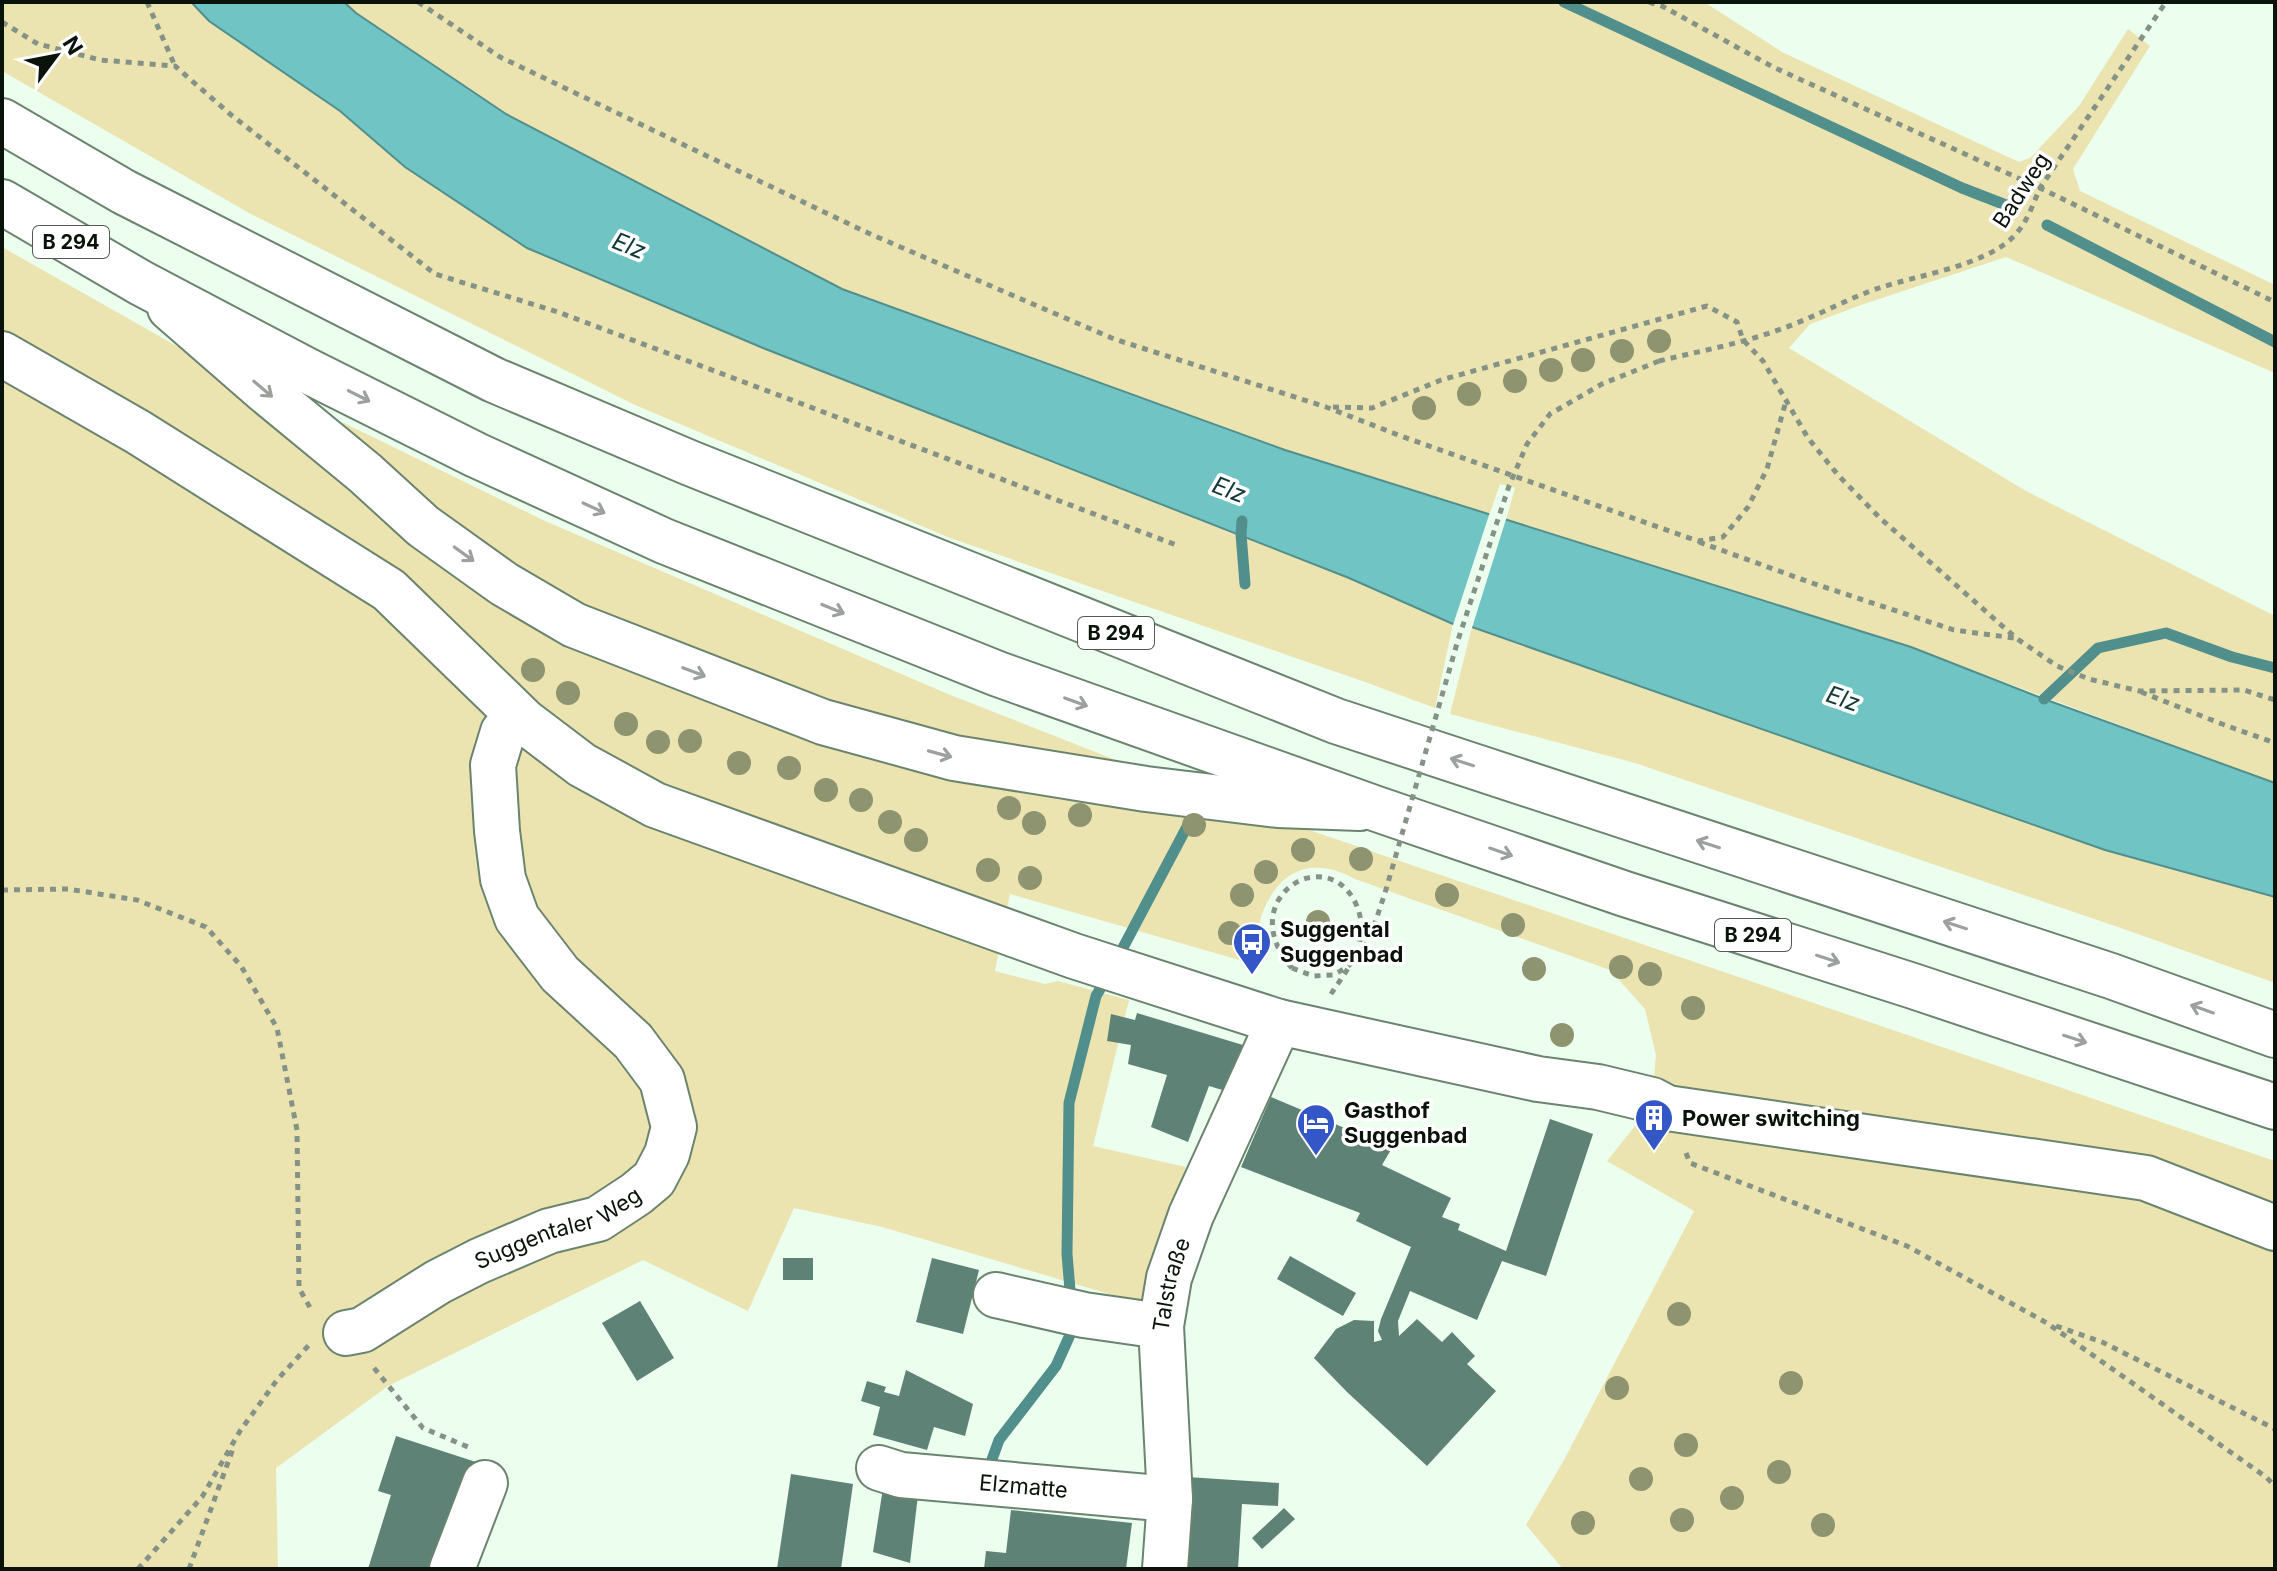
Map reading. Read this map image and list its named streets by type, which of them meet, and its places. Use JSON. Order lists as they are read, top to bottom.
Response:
{
  "streets": {
    "main road": [
      "B 294",
      "Suggentaler Weg",
      "Talstraße",
      "Elzmatte"
    ],
    "path": ["Badweg"]
  },
  "crossings": [
    ["Badweg", "Talstraße"],
    ["Talstraße", "Elzmatte"]
  ],
  "water": ["Elz"],
  "places": {
    "bus stop": ["Suggental Suggenbad"],
    "building": ["Power switching"],
    "hotel": ["Gasthof Suggenbad"]
  },
  "north": "top right"
}
